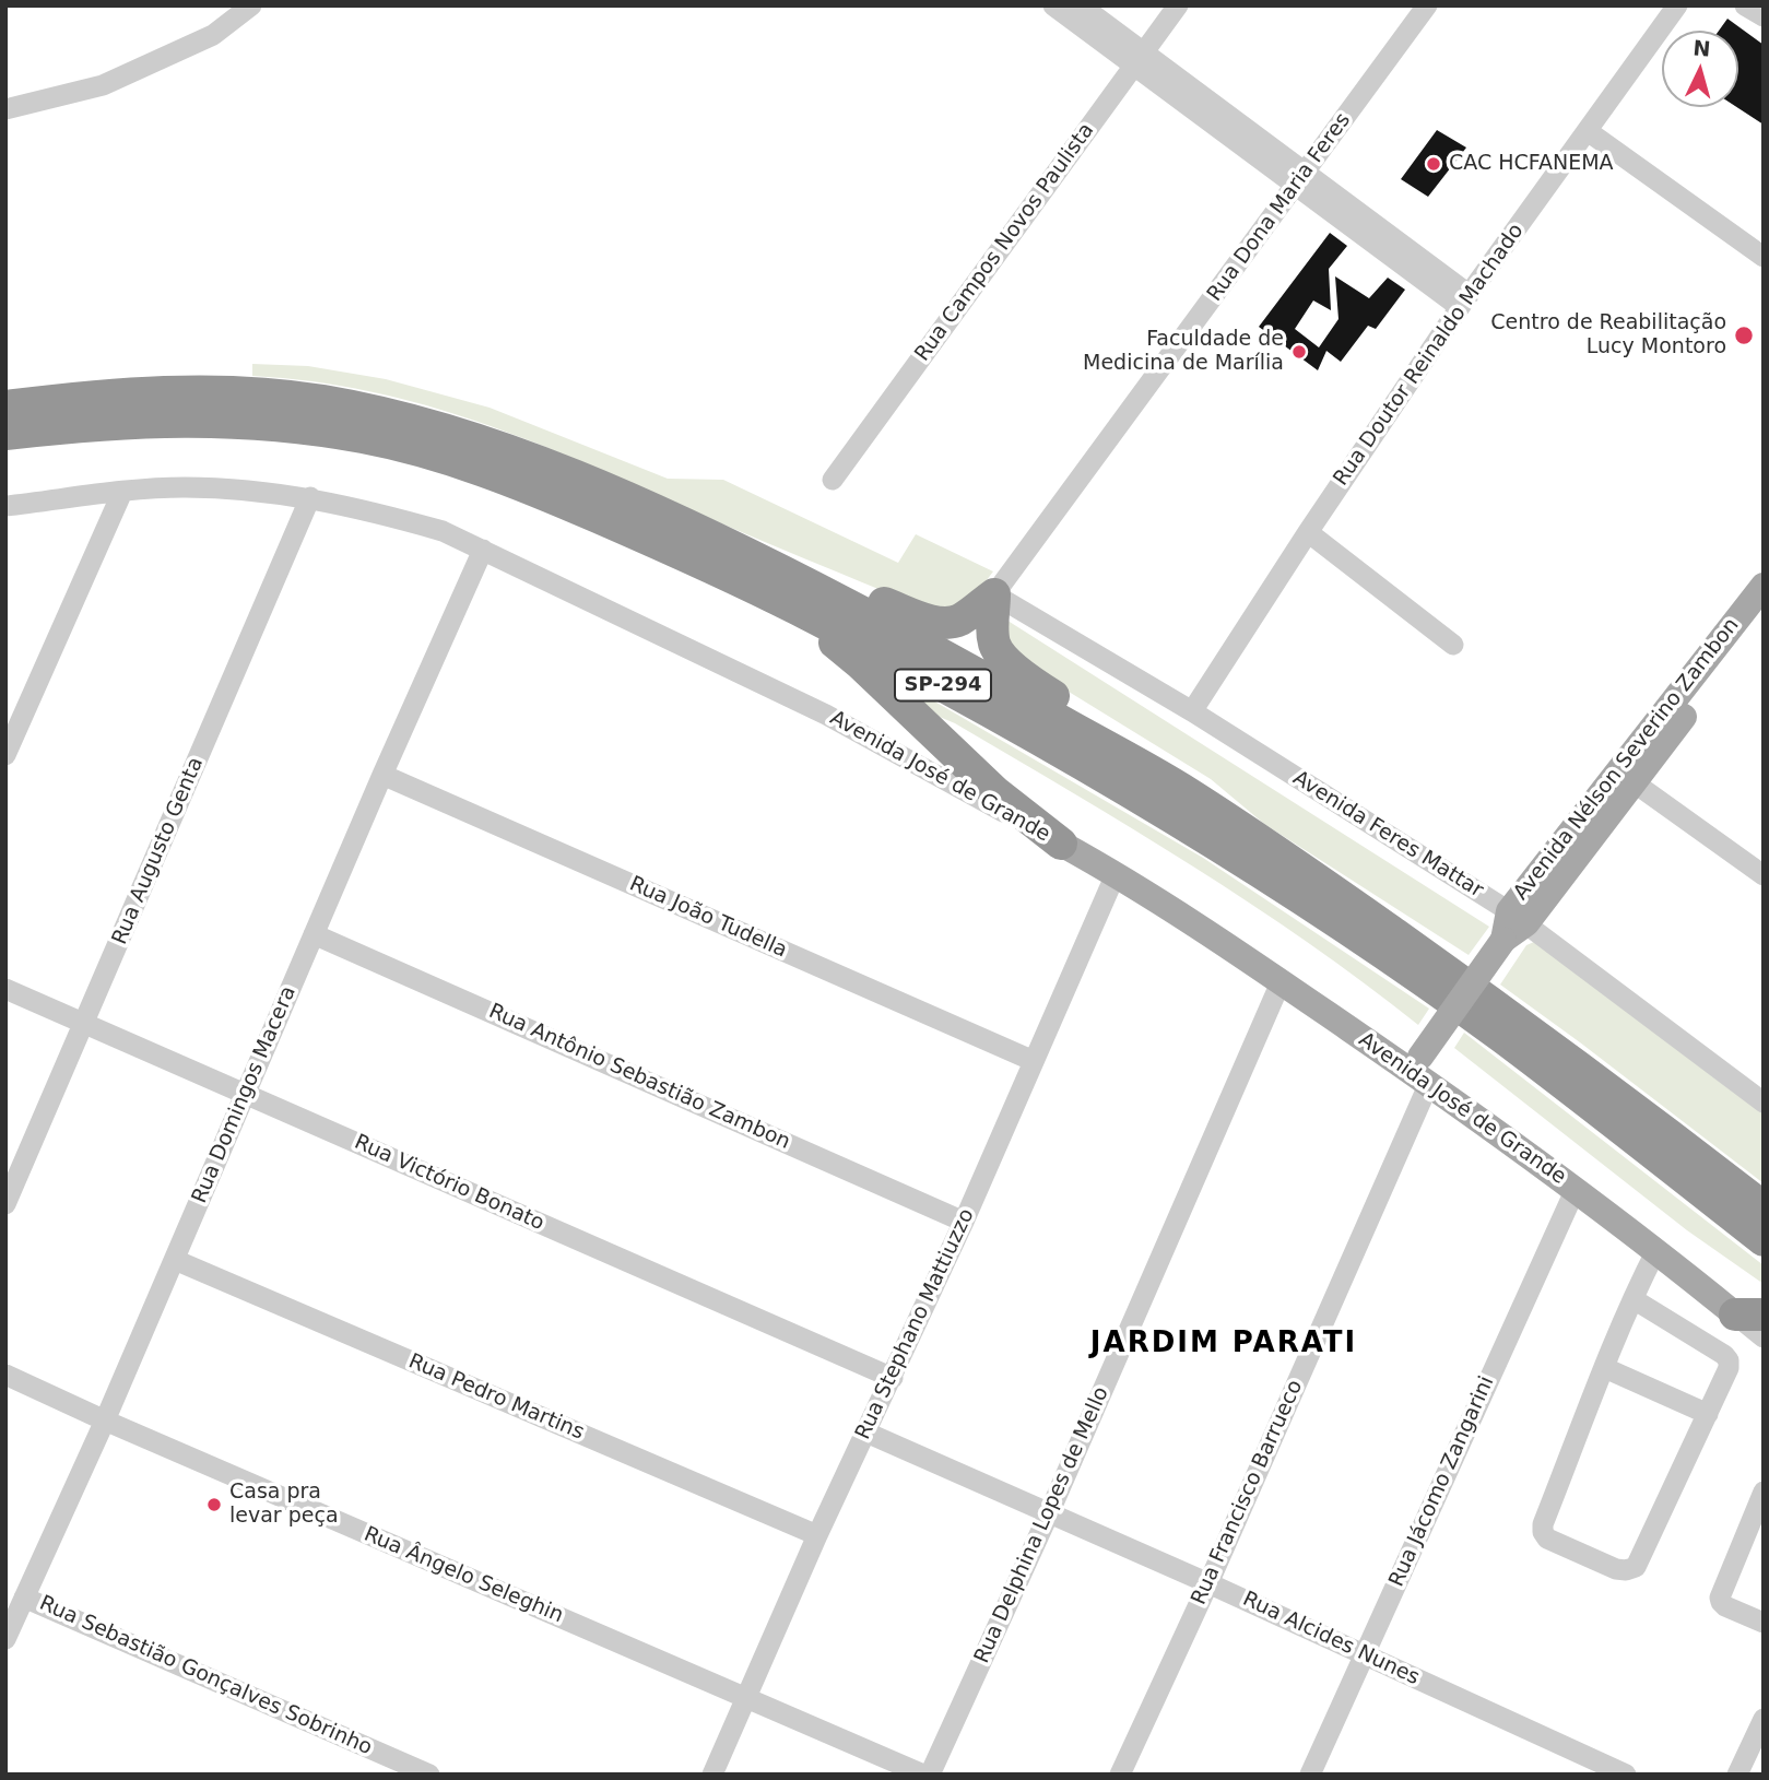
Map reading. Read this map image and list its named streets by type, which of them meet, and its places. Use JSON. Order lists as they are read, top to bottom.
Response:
{
  "streets": {
    "highway": ["SP-294"],
    "main road": ["Avenida Nélson Severino Zambon", "Avenida José de Grande"],
    "street": [
      "Rua Dona Maria Feres",
      "Rua Campos Novos Paulista",
      "Rua Doutor Reinaldo Machado",
      "Avenida Feres Mattar",
      "Rua Augusto Genta",
      "Rua João Tudella",
      "Rua Antônio Sebastião Zambon",
      "Rua Domingos Macera",
      "Rua Victório Bonato",
      "Rua Stephano Mattiuzzo",
      "Rua Pedro Martins",
      "Rua Jácomo Zangarini",
      "Rua Francisco Barrueco",
      "Rua Delphina Lopes de Mello",
      "Rua Ângelo Seleghin",
      "Rua Alcides Nunes",
      "Rua Sebastião Gonçalves Sobrinho"
    ]
  },
  "crossings": [
    ["Rua Dona Maria Feres", "Avenida Feres Mattar"],
    ["Rua Doutor Reinaldo Machado", "Avenida Feres Mattar"],
    ["Avenida Nélson Severino Zambon", "Avenida José de Grande"],
    ["Avenida Nélson Severino Zambon", "Avenida Feres Mattar"],
    ["Avenida Nélson Severino Zambon", "Rua Francisco Barrueco"],
    ["Avenida José de Grande", "Rua Augusto Genta"],
    ["Avenida José de Grande", "Rua Domingos Macera"],
    ["Avenida José de Grande", "Rua Stephano Mattiuzzo"],
    ["Avenida José de Grande", "Rua Jácomo Zangarini"],
    ["Avenida José de Grande", "Rua Francisco Barrueco"],
    ["Avenida José de Grande", "Rua Delphina Lopes de Mello"],
    ["Rua Augusto Genta", "Rua Victório Bonato"],
    ["Rua João Tudella", "Rua Domingos Macera"],
    ["Rua João Tudella", "Rua Stephano Mattiuzzo"],
    ["Rua Antônio Sebastião Zambon", "Rua Domingos Macera"],
    ["Rua Antônio Sebastião Zambon", "Rua Stephano Mattiuzzo"],
    ["Rua Domingos Macera", "Rua Victório Bonato"],
    ["Rua Domingos Macera", "Rua Pedro Martins"],
    ["Rua Domingos Macera", "Rua Ângelo Seleghin"],
    ["Rua Domingos Macera", "Rua Sebastião Gonçalves Sobrinho"],
    ["Rua Victório Bonato", "Rua Stephano Mattiuzzo"],
    ["Rua Stephano Mattiuzzo", "Rua Pedro Martins"],
    ["Rua Stephano Mattiuzzo", "Rua Ângelo Seleghin"],
    ["Rua Stephano Mattiuzzo", "Rua Alcides Nunes"],
    ["Rua Jácomo Zangarini", "Rua Alcides Nunes"],
    ["Rua Francisco Barrueco", "Rua Alcides Nunes"],
    ["Rua Delphina Lopes de Mello", "Rua Alcides Nunes"]
  ],
  "districts": ["JARDIM PARATI"],
  "places": [
    "CAC HCFANEMA",
    "Centro de Reabilitação Lucy Montoro",
    "Faculdade de Medicina de Marília",
    "Casa pra levar peça"
  ],
  "north": "top"
}
